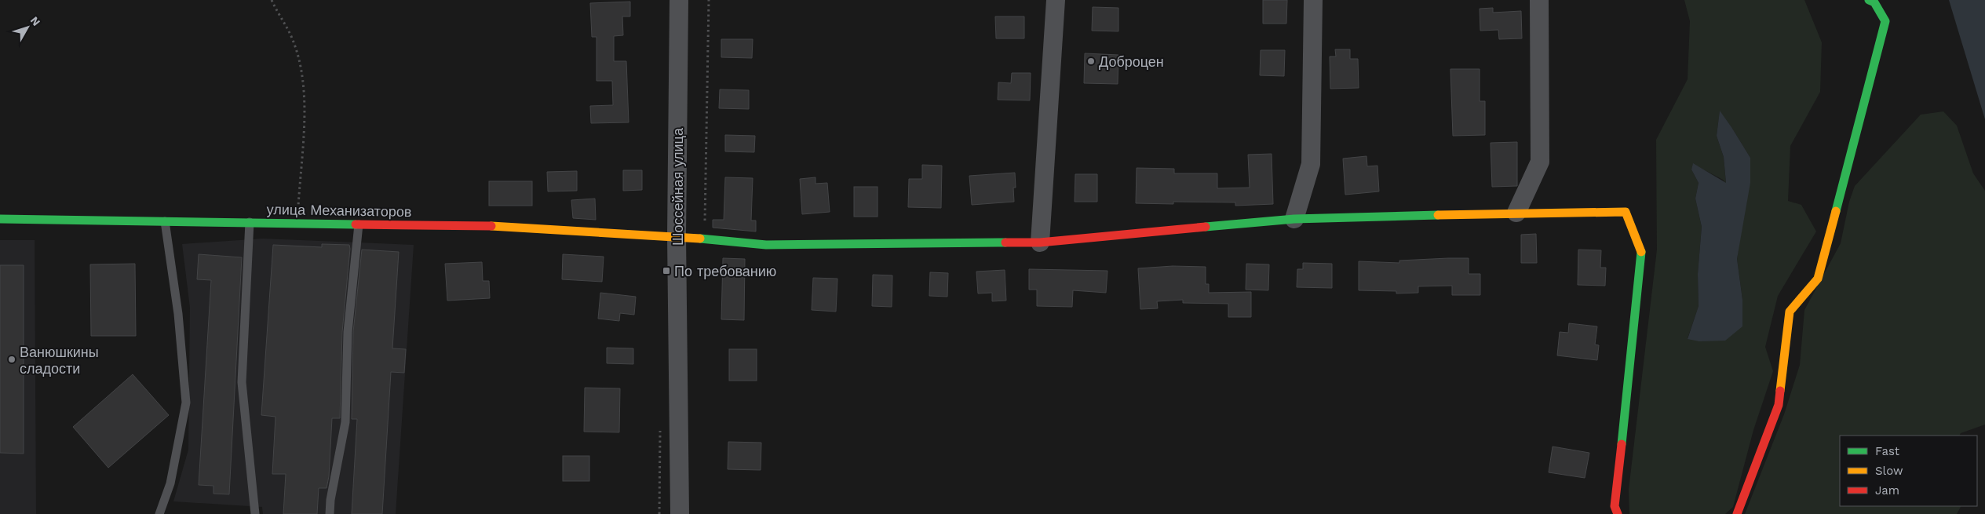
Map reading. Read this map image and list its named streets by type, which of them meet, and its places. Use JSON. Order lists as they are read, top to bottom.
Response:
{
  "streets": {
    "street": ["Шоссейная улица", "улица Механизаторов"]
  },
  "crossings": [
    ["Шоссейная улица", "улица Механизаторов"]
  ],
  "places": {
    "other": ["Доброцен", "Ванюшкины сладости"],
    "transit": ["По требованию"]
  },
  "legend": ["Fast", "Slow", "Jam"],
  "north": "top right"
}
